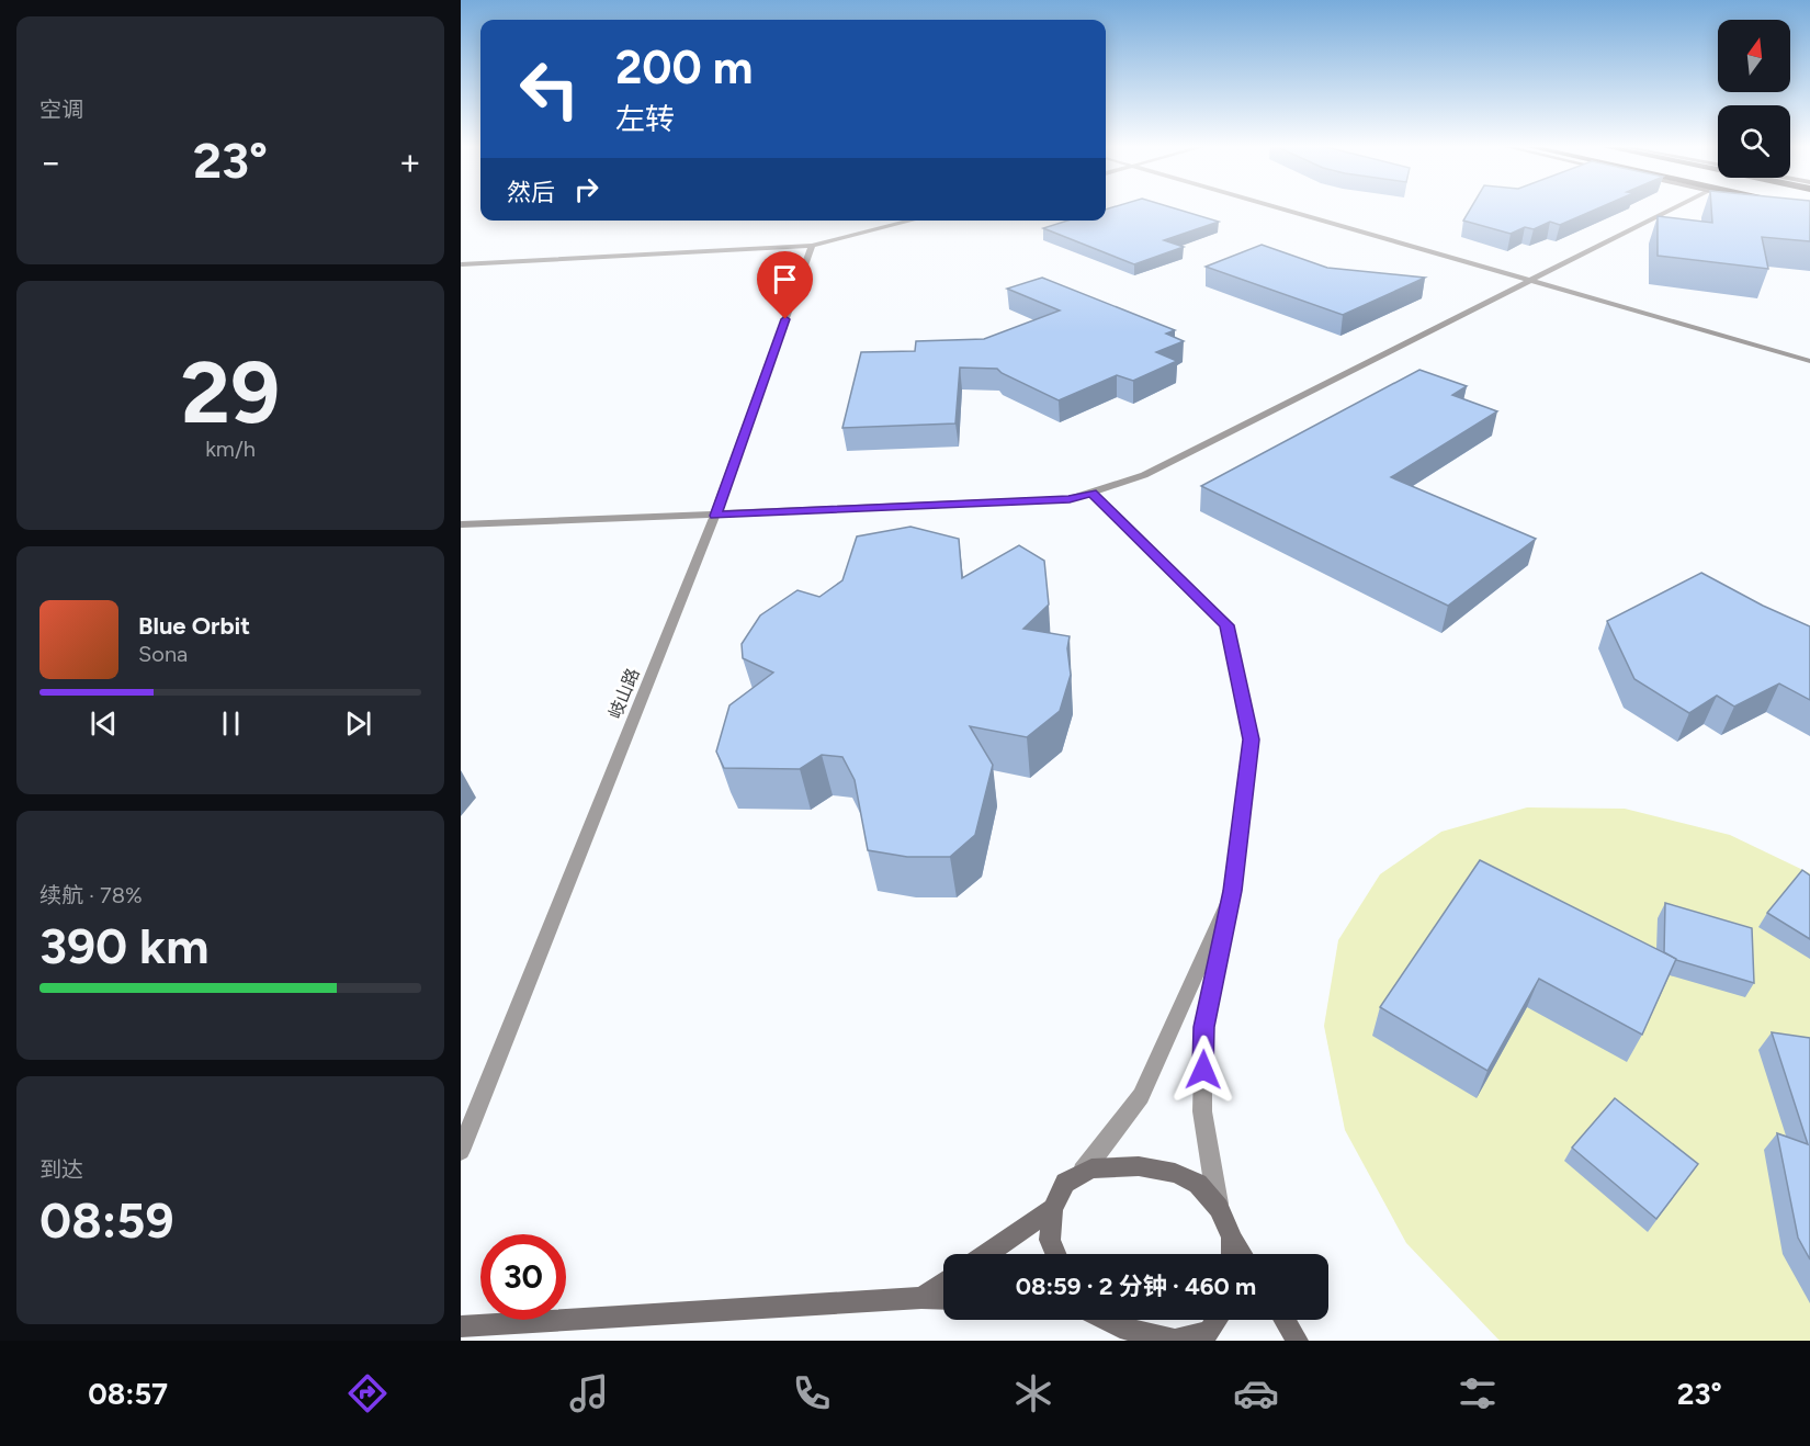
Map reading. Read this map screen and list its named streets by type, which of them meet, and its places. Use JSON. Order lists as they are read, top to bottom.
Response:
{
  "streets": {
    "street": ["岐山路"]
  },
  "north": "top",
  "page": {
    "tile": [
      "空调",
      ["29", "km/h"],
      ["续航 · 78%", "390 km"],
      ["到达", "08:59"]
    ],
    "turn": ["200 m", "左转"],
    "heat": ["−", "23°", "+"],
    "then": "然后",
    "song": ["Blue Orbit", "Sona"],
    "limit": "30",
    "trip": "08:59 · 2 分钟 · 460 m",
    "tabs": ["08:57", "23°"]
  }
}
